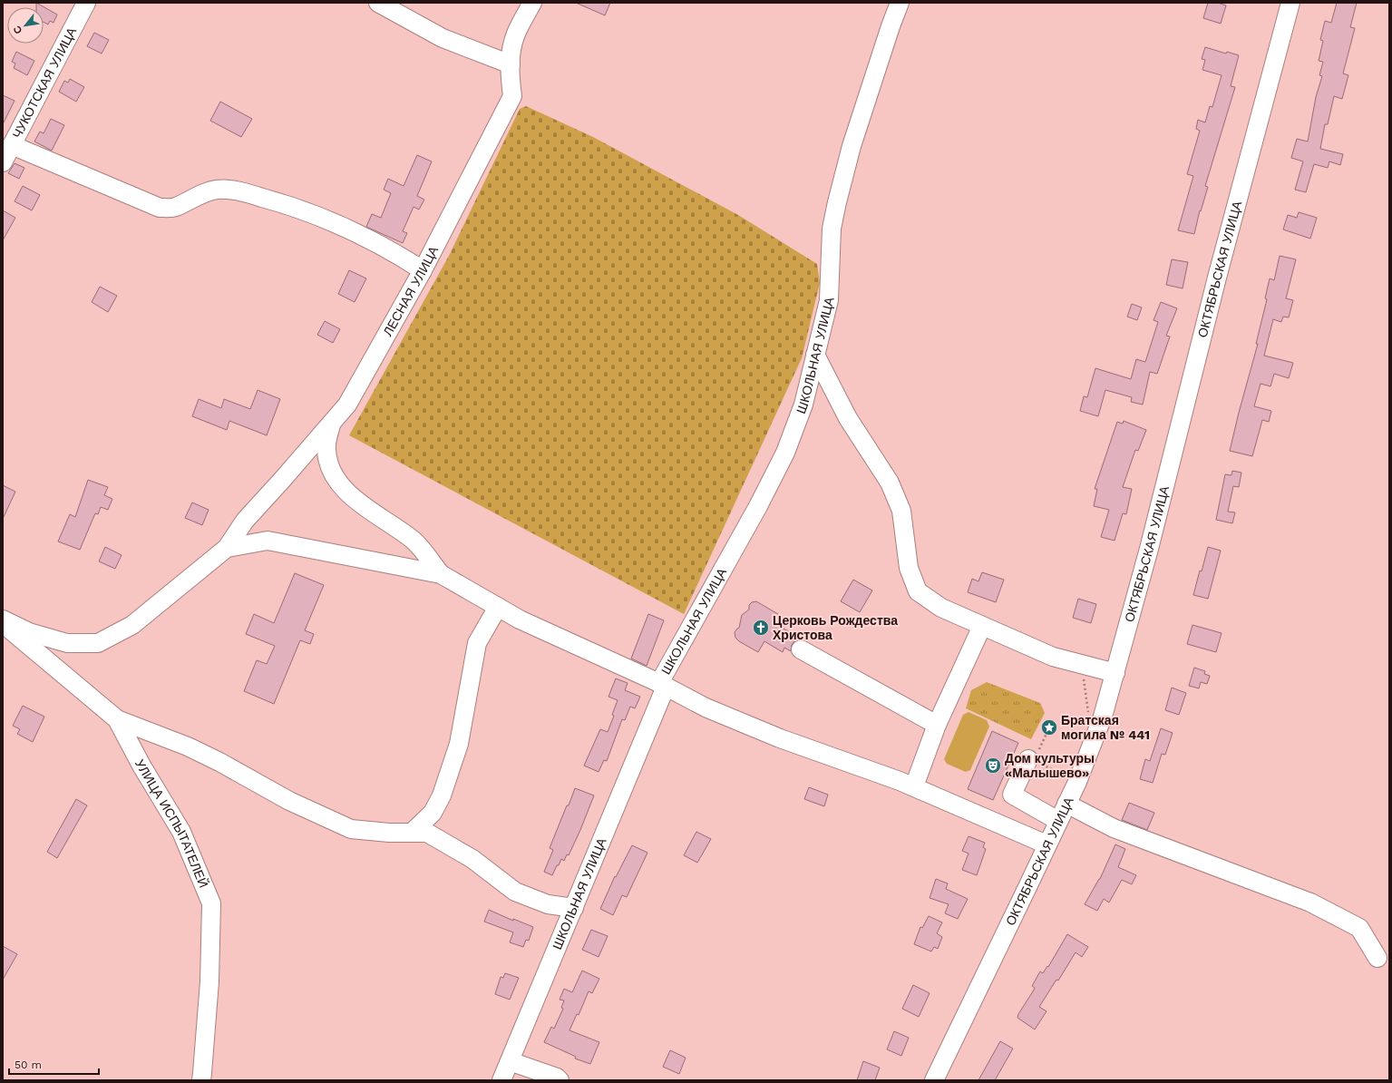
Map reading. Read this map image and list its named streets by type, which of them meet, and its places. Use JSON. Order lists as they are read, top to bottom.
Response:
{
  "streets": {
    "street": [
      "ЧУКОТСКАЯ УЛИЦА",
      "ОКТЯБРЬСКАЯ УЛИЦА",
      "ЛЕСНАЯ УЛИЦА",
      "ШКОЛЬНАЯ УЛИЦА",
      "УЛИЦА ИСПЫТАТЕЛЕЙ"
    ]
  },
  "places": {
    "church": ["Церковь Рождества Христова"],
    "place": ["Братская могила № 441"],
    "theatre": ["Дом культуры «Малышево»"]
  },
  "scale_bar": "50 m",
  "north": "bottom left"
}
